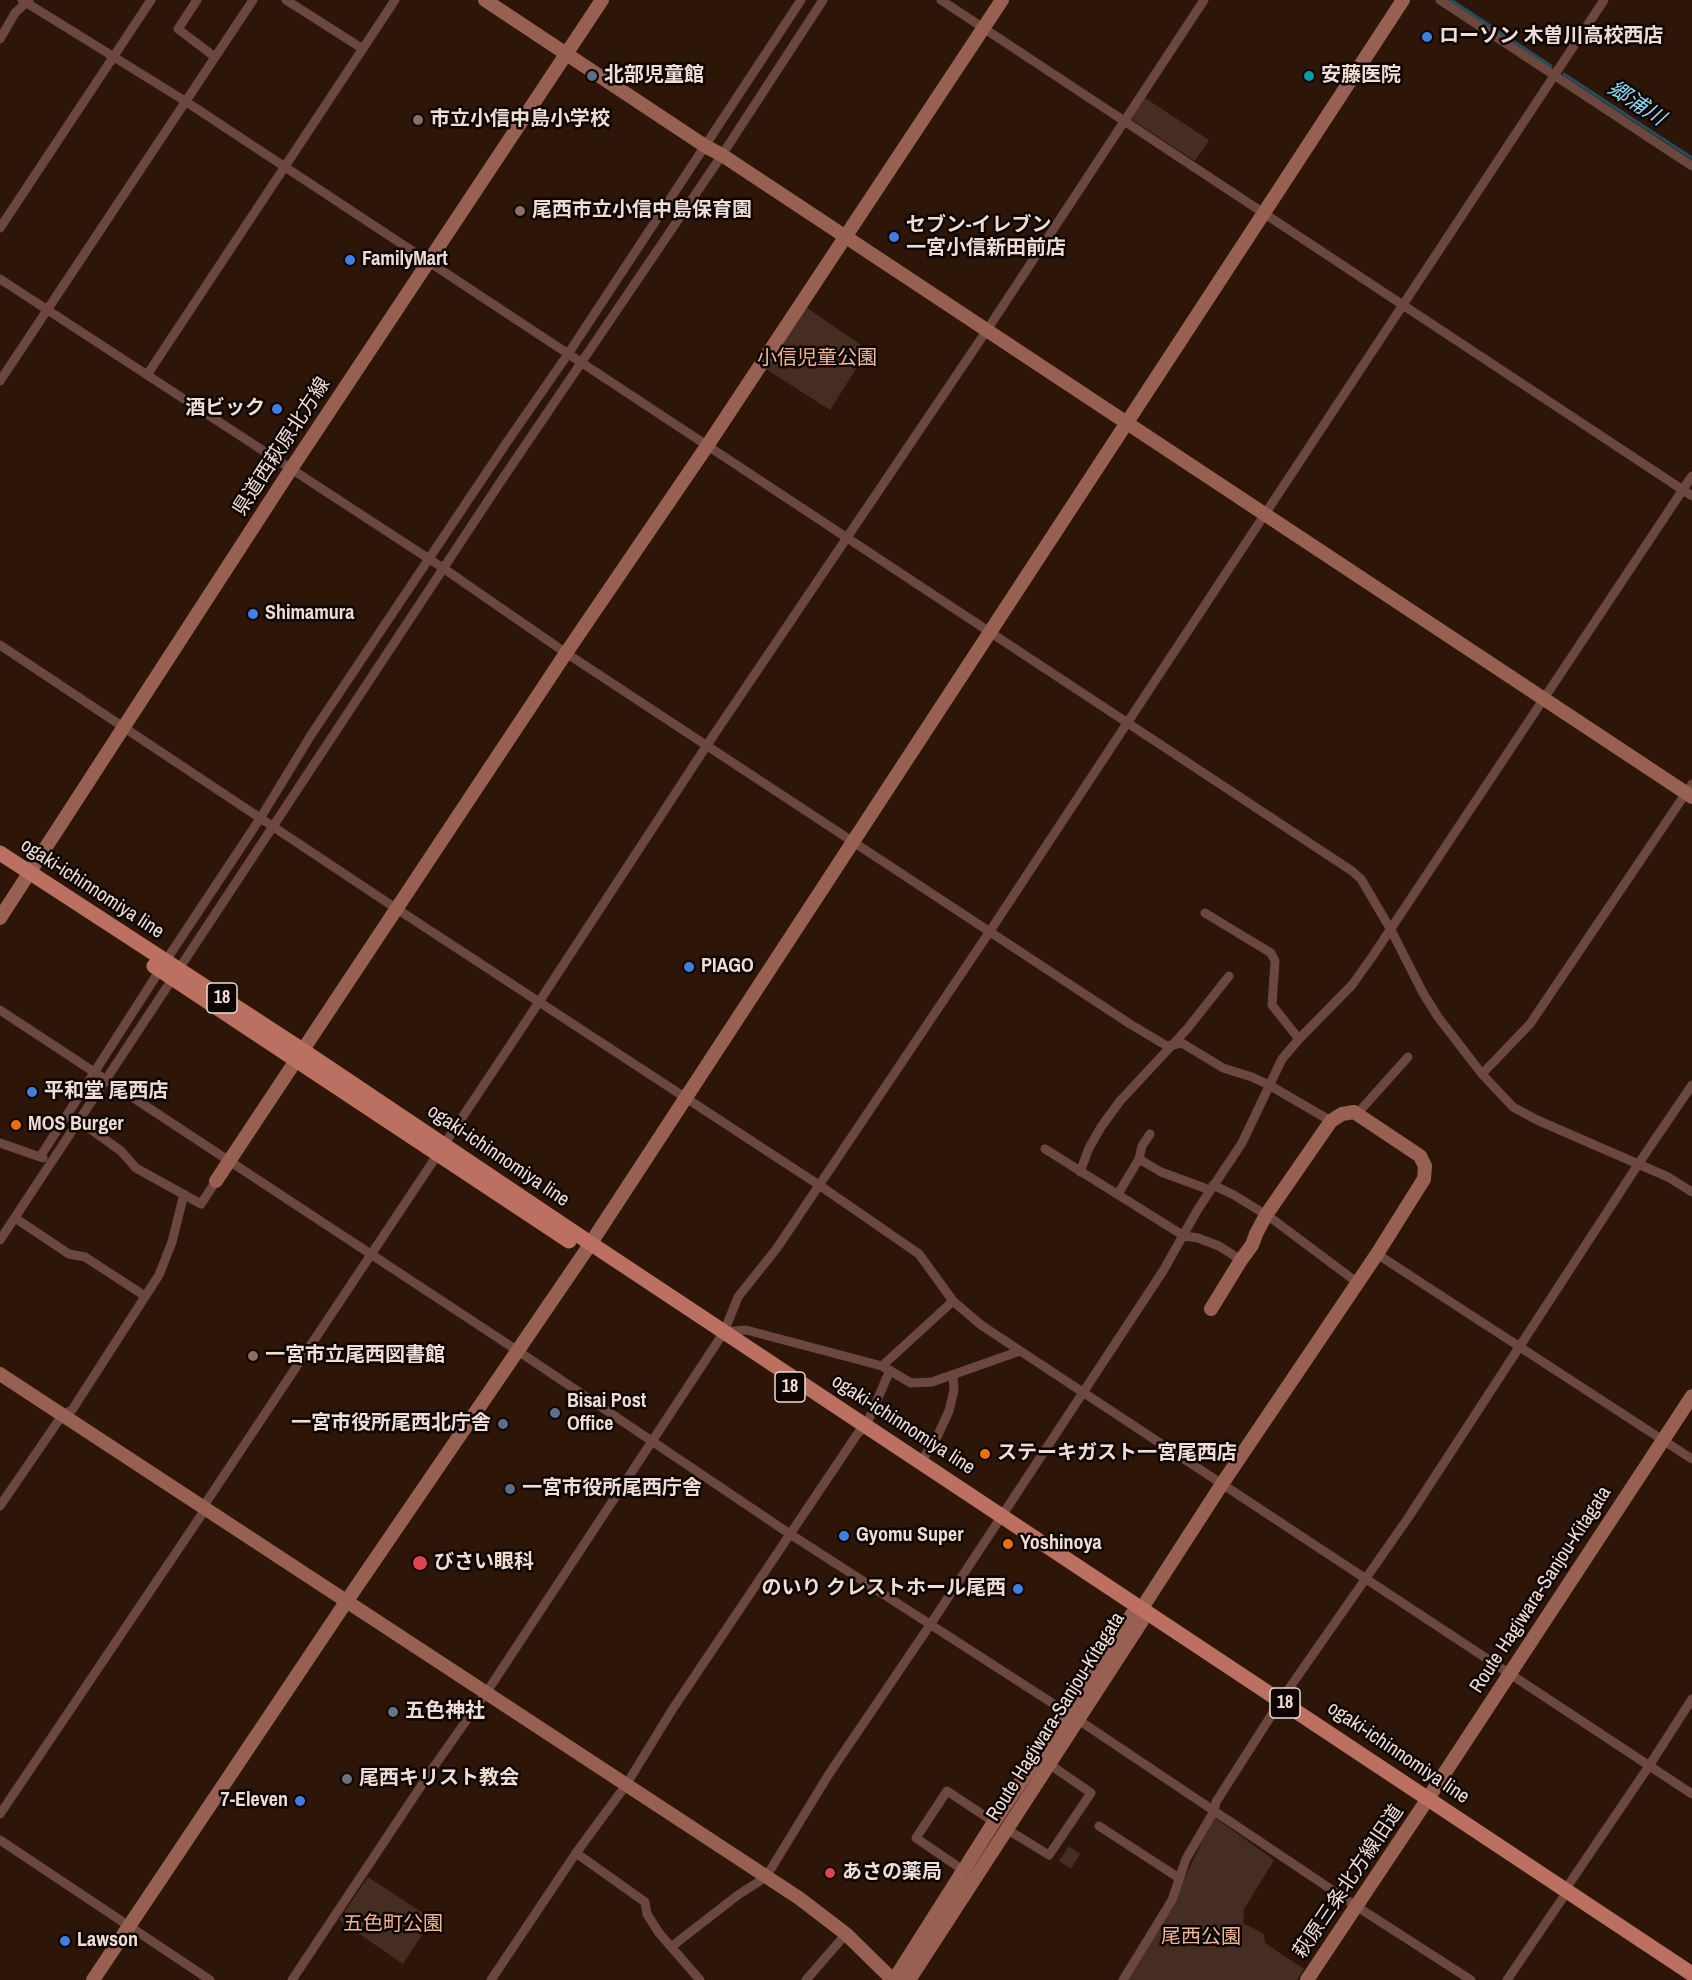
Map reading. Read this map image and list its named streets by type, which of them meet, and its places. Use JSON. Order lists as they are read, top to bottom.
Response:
{
  "streets": {
    "main road": ["ogaki-ichinnomiya line", "18"],
    "street": ["県道西萩原北方線", "Route Hagiwara-Sanjou-Kitagata", "萩原三条北方線旧道"]
  },
  "crossings": [
    ["県道西萩原北方線", "ogaki-ichinnomiya line"],
    ["ogaki-ichinnomiya line", "Route Hagiwara-Sanjou-Kitagata"],
    ["ogaki-ichinnomiya line", "萩原三条北方線旧道"],
    ["Route Hagiwara-Sanjou-Kitagata", "萩原三条北方線旧道"]
  ],
  "water": ["郷浦川"],
  "parks": ["小信児童公園", "五色町公園", "尾西公園"],
  "places": [
    "ローソン 木曽川高校西店",
    "北部児童館",
    "安藤医院",
    "市立小信中島小学校",
    "尾西市立小信中島保育園",
    "セブン-イレブン 一宮小信新田前店",
    "FamilyMart",
    "酒ビック",
    "Shimamura",
    "PIAGO",
    "平和堂 尾西店",
    "MOS Burger",
    "一宮市立尾西図書館",
    "Bisai Post Office",
    "一宮市役所尾西北庁舎",
    "ステーキガスト一宮尾西店",
    "一宮市役所尾西庁舎",
    "Gyomu Super",
    "Yoshinoya",
    "びさい眼科",
    "のいり クレストホール尾西",
    "五色神社",
    "尾西キリスト教会",
    "7-Eleven",
    "あさの薬局",
    "Lawson"
  ]
}
